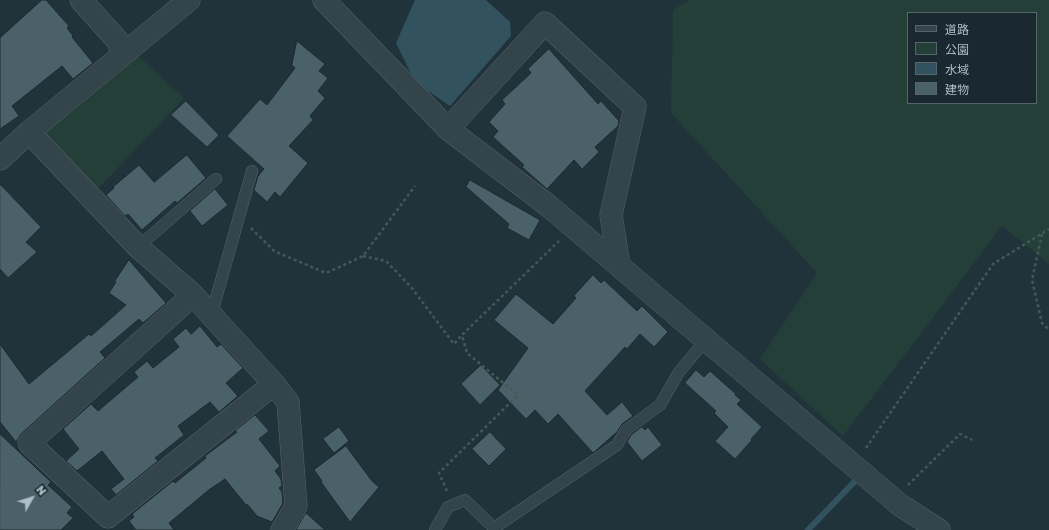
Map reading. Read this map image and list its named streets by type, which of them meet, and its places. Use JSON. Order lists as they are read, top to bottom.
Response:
{
  "legend": [
    "道路",
    "公園",
    "水域",
    "建物"
  ],
  "north": "top right"
}
